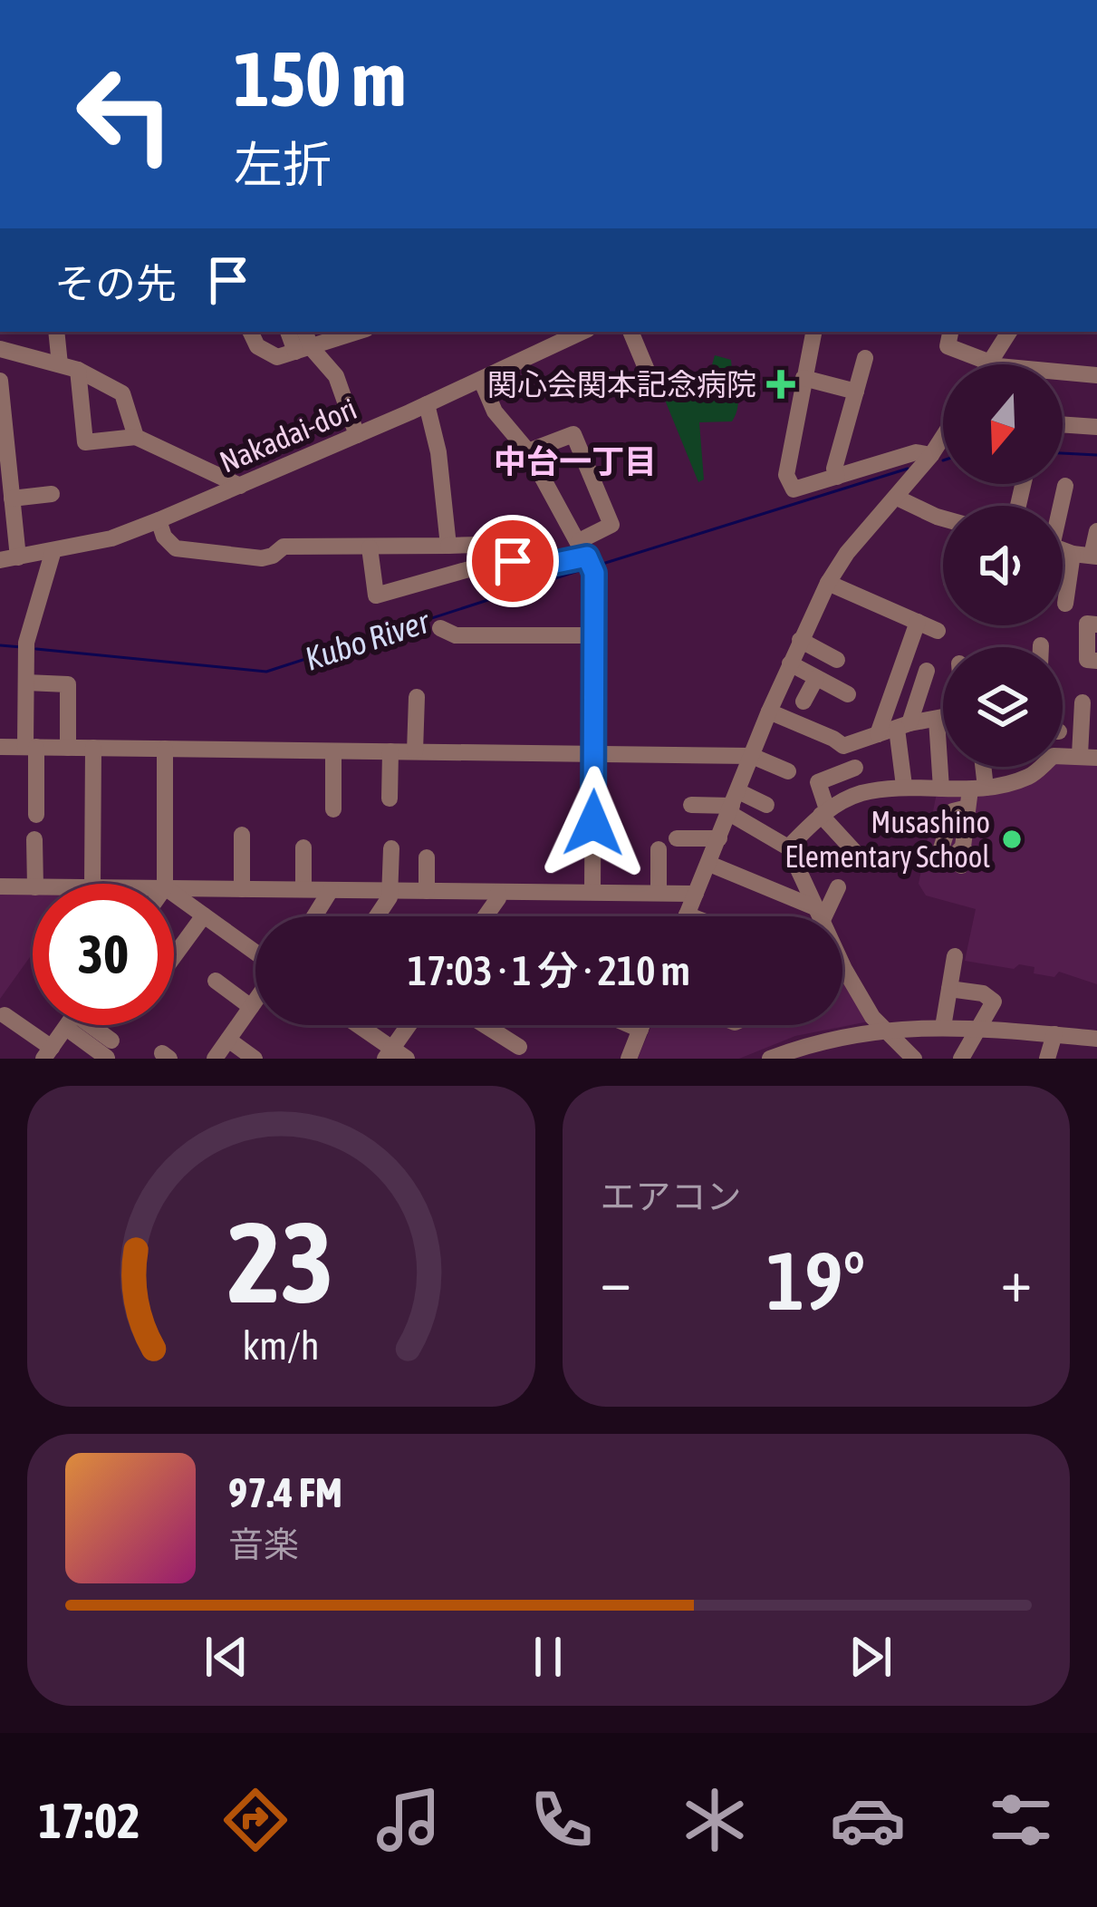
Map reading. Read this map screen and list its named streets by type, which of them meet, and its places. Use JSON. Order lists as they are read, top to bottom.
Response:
{
  "streets": {
    "street": ["Nakadai-dori"]
  },
  "districts": ["中台一丁目"],
  "water": ["Kubo River"],
  "places": {
    "health": ["関心会関本記念病院"],
    "other": ["Musashino Elementary School"]
  },
  "north": "bottom",
  "page": {
    "turn": ["150 m", "左折"],
    "then": "その先",
    "limit": "30",
    "trip": "17:03 · 1 分 · 210 m",
    "tile": "エアコン",
    "heat": ["−", "19°", "+"],
    "song": ["97.4 FM", "音楽"],
    "tabs": "17:02",
    "gauge": ["23", "km/h"]
  }
}
